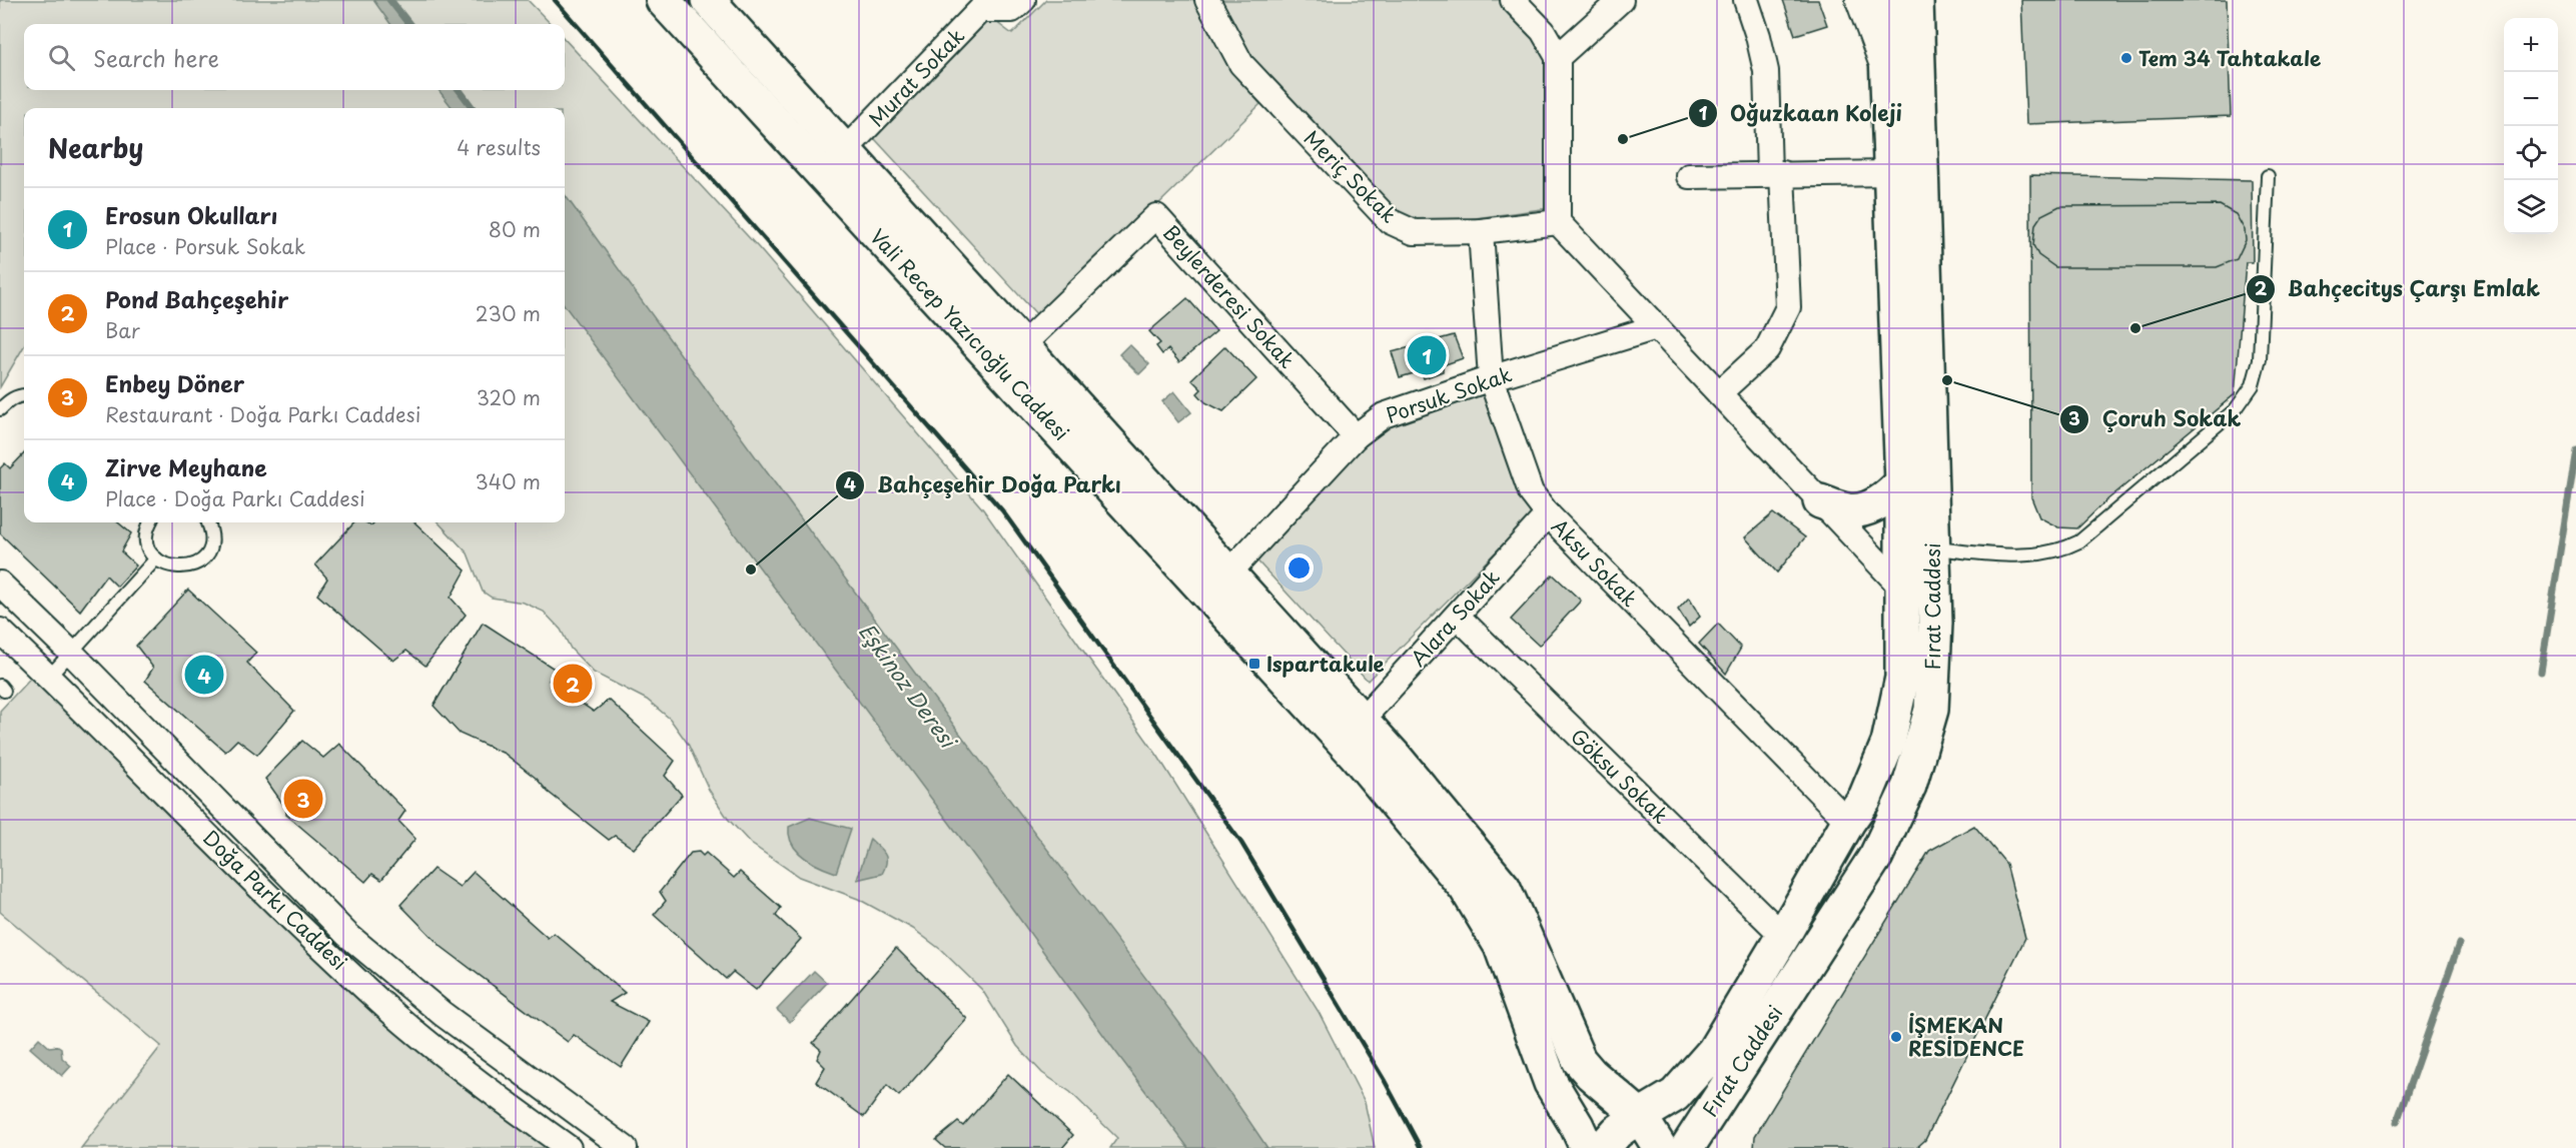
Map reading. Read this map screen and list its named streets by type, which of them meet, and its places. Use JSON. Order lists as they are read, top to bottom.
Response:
{
  "streets": {
    "main road": ["Vali Recep Yazıcıoğlu Caddesi", "Fırat Caddesi"],
    "street": [
      "Murat Sokak",
      "Meriç Sokak",
      "Beylerderesi Sokak",
      "Porsuk Sokak",
      "Aksu Sokak",
      "Alara Sokak",
      "Göksu Sokak",
      "Doğa Parkı Caddesi"
    ]
  },
  "crossings": [
    ["Murat Sokak", "Vali Recep Yazıcıoğlu Caddesi"],
    ["Meriç Sokak", "Aksu Sokak"],
    ["Beylerderesi Sokak", "Vali Recep Yazıcıoğlu Caddesi"],
    ["Beylerderesi Sokak", "Porsuk Sokak"],
    ["Vali Recep Yazıcıoğlu Caddesi", "Porsuk Sokak"],
    ["Vali Recep Yazıcıoğlu Caddesi", "Fırat Caddesi"],
    ["Vali Recep Yazıcıoğlu Caddesi", "Alara Sokak"],
    ["Porsuk Sokak", "Aksu Sokak"],
    ["Aksu Sokak", "Fırat Caddesi"],
    ["Aksu Sokak", "Alara Sokak"],
    ["Fırat Caddesi", "Göksu Sokak"],
    ["Alara Sokak", "Göksu Sokak"]
  ],
  "water": ["Eşkinoz Deresi"],
  "places": {
    "other": [
      "Tem 34 Tahtakale",
      "Oğuzkaan Koleji",
      "Bahçecitys Çarşı Emlak",
      "Çoruh Sokak",
      "Bahçeşehir Doğa Parkı",
      "İŞMEKAN RESİDENCE"
    ],
    "transit": ["Ispartakule"]
  },
  "page": {
    "map_buttons": ["+", "−"],
    "search": "Search here",
    "heading": ["Nearby", "4 results"],
    "list": [
      {
        "mark": "1",
        "name": "Erosun Okulları",
        "note": "Place · Porsuk Sokak",
        "value": "80 m"
      },
      {
        "mark": "2",
        "name": "Pond Bahçeşehir",
        "note": "Bar",
        "value": "230 m"
      },
      {
        "mark": "3",
        "name": "Enbey Döner",
        "note": "Restaurant · Doğa Parkı Caddesi",
        "value": "320 m"
      },
      {
        "mark": "4",
        "name": "Zirve Meyhane",
        "note": "Place · Doğa Parkı Caddesi",
        "value": "340 m"
      }
    ],
    "pins": [
      "1",
      "4",
      "2",
      "3"
    ]
  }
}
